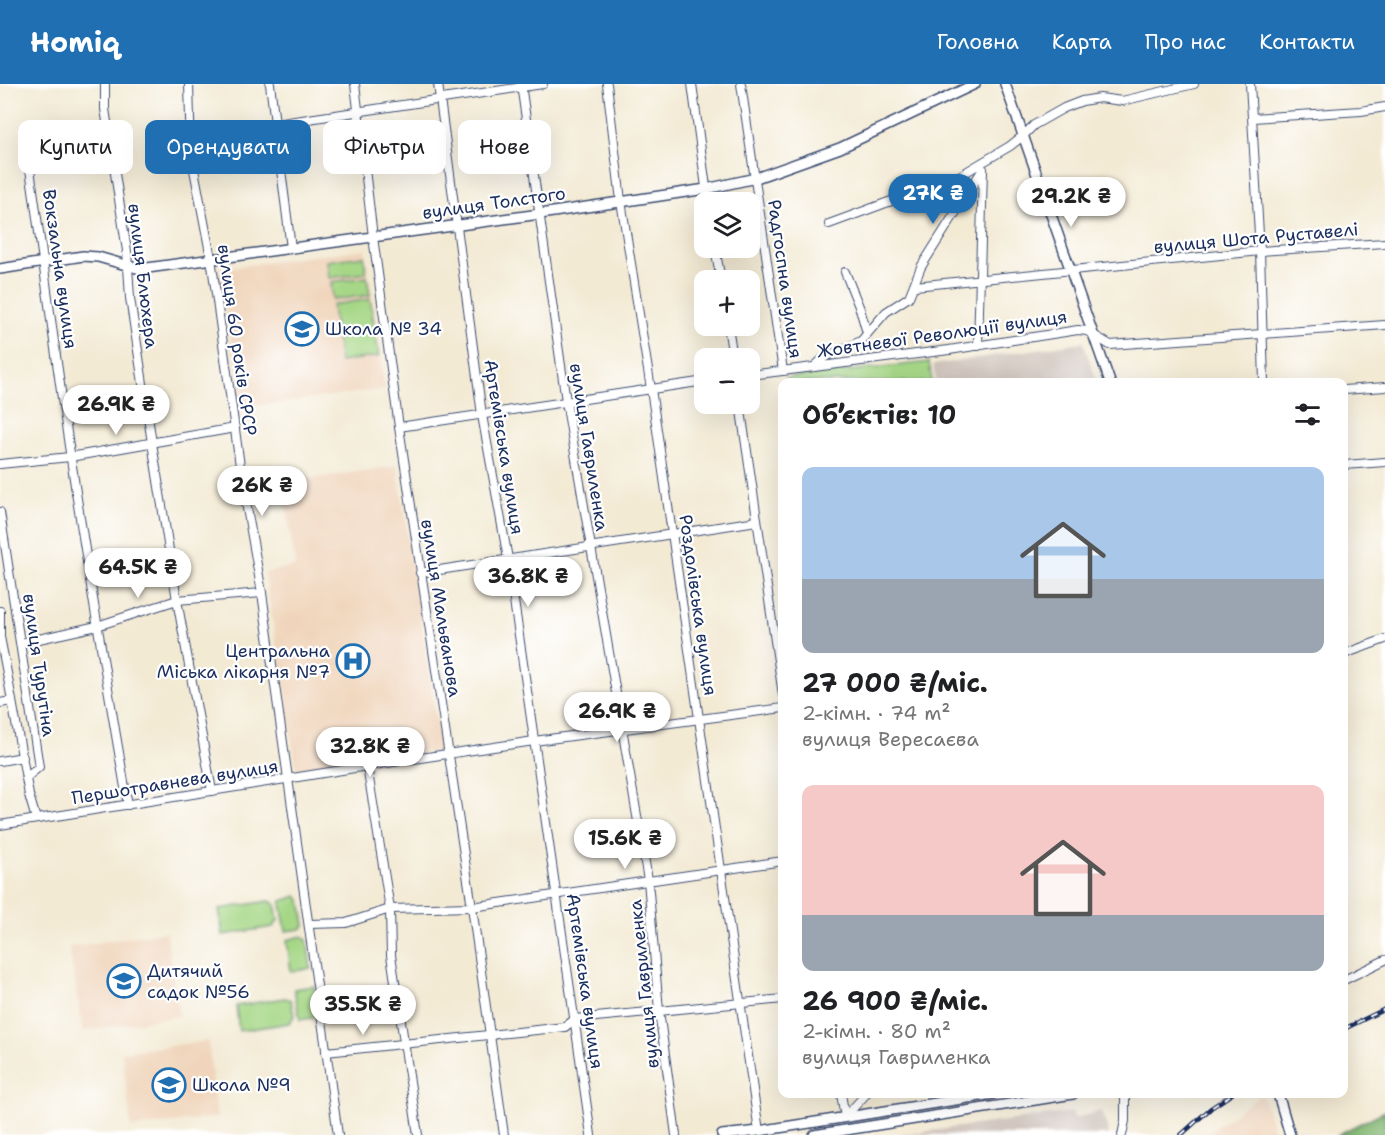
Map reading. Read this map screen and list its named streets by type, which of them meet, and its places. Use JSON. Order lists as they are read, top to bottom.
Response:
{
  "streets": {
    "street": [
      "вулиця Толстого",
      "вулиця Шота Руставелі",
      "Вокзальна вулиця",
      "вулиця Блюхера",
      "Радгоспна вулиця",
      "Жовтневої Революції вулиця",
      "вулиця 60 років СРСР",
      "Артемівська вулиця",
      "вулиця Гавриленка",
      "Роздолівська вулиця",
      "вулиця Мальванова",
      "вулиця Турутіна",
      "Першотравнева вулиця"
    ]
  },
  "crossings": [
    ["вулиця Толстого", "Вокзальна вулиця"],
    ["вулиця Толстого", "вулиця Блюхера"],
    ["вулиця Толстого", "Радгоспна вулиця"],
    ["вулиця Толстого", "вулиця 60 років СРСР"],
    ["вулиця Толстого", "Артемівська вулиця"],
    ["вулиця Толстого", "вулиця Гавриленка"],
    ["вулиця Толстого", "Роздолівська вулиця"],
    ["вулиця Толстого", "вулиця Мальванова"],
    ["Вокзальна вулиця", "Першотравнева вулиця"],
    ["вулиця Блюхера", "Першотравнева вулиця"],
    ["Радгоспна вулиця", "Жовтневої Революції вулиця"],
    ["вулиця 60 років СРСР", "Першотравнева вулиця"],
    ["Артемівська вулиця", "Першотравнева вулиця"],
    ["вулиця Гавриленка", "Першотравнева вулиця"],
    ["Роздолівська вулиця", "Першотравнева вулиця"],
    ["вулиця Мальванова", "Першотравнева вулиця"],
    ["вулиця Турутіна", "Першотравнева вулиця"]
  ],
  "places": {
    "school or university": ["Школа № 34", "Дитячий садок №56", "Школа №9"],
    "hospital": ["Центральна Міська лікарня №7"]
  },
  "page": {
    "header": "Homiq",
    "nav": [
      "Головна",
      "Карта",
      "Про нас",
      "Контакти"
    ],
    "chip": [
      "Купити",
      "Орендувати",
      "Фільтри",
      "Нове"
    ],
    "price": [
      "27K ₴",
      "29.2K ₴",
      "26.9K ₴",
      "26K ₴",
      "64.5K ₴",
      "36.8K ₴",
      "26.9K ₴",
      "32.8K ₴",
      "15.6K ₴",
      "35.5K ₴"
    ],
    "map_buttons": ["+", "−"],
    "heading": "Об’єктів: 10",
    "list": [
      {
        "name": "27 000 ₴/міс.",
        "note": "2-кімн. · 74 m² · вулиця Вересаєва"
      },
      {
        "name": "26 900 ₴/міс.",
        "note": "2-кімн. · 80 m² · вулиця Гавриленка"
      }
    ]
  }
}
